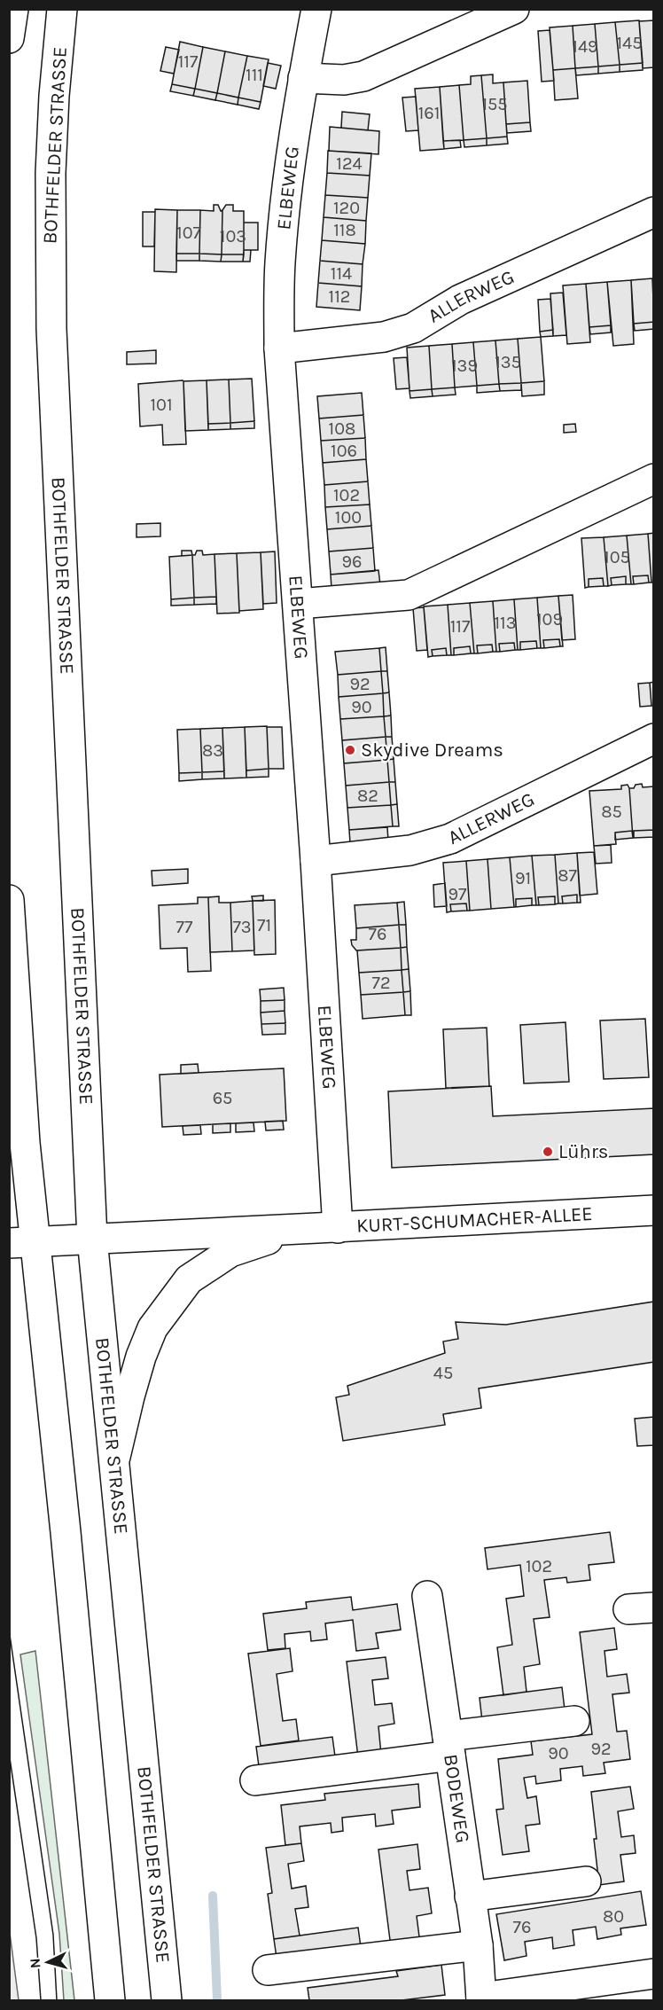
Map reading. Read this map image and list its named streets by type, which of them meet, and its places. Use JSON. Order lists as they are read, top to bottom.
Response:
{
  "streets": {
    "main road": [
      "BOTHFELDER STRASSE",
      "ELBEWEG",
      "ALLERWEG",
      "KURT-SCHUMACHER-ALLEE",
      "BODEWEG"
    ]
  },
  "crossings": [
    ["BOTHFELDER STRASSE", "KURT-SCHUMACHER-ALLEE"],
    ["ELBEWEG", "ALLERWEG"],
    ["ELBEWEG", "KURT-SCHUMACHER-ALLEE"]
  ],
  "places": ["Skydive Dreams", "Lührs"],
  "house_numbers": [
    "145",
    "149",
    "117",
    "111",
    "155",
    "161",
    "124",
    "120",
    "118",
    "107",
    "103",
    "114",
    "112",
    "135",
    "139",
    "101",
    "108",
    "106",
    "102",
    "100",
    "105",
    "96",
    "109",
    "113",
    "117",
    "92",
    "90",
    "83",
    "82",
    "85",
    "87",
    "91",
    "97",
    "71",
    "77",
    "73",
    "76",
    "72",
    "65",
    "45",
    "102",
    "92",
    "90",
    "80",
    "76"
  ],
  "north": "left"
}
